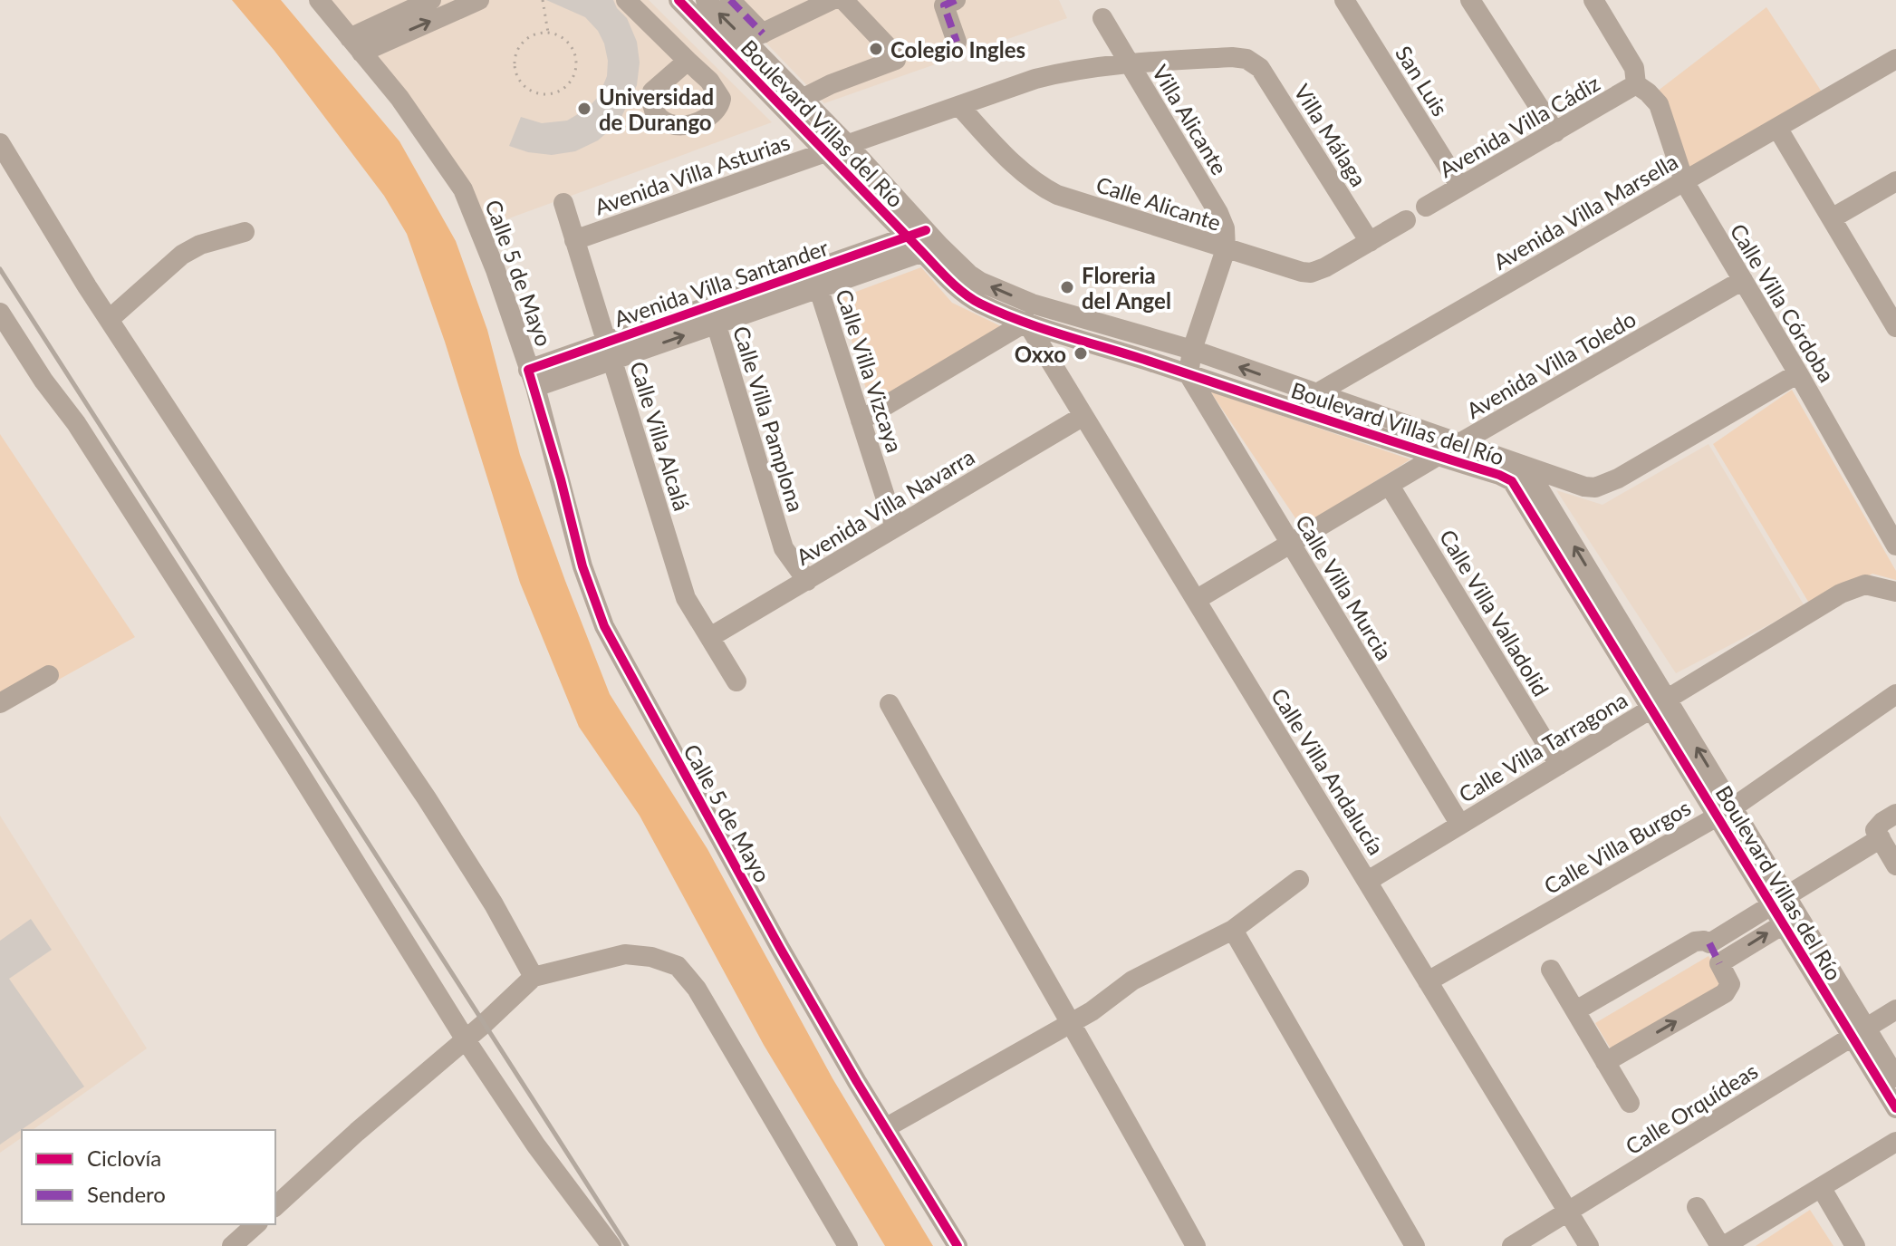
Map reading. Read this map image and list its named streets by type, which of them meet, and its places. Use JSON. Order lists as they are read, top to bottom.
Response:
{
  "streets": {
    "street": [
      "San Luis",
      "Villa Alicante",
      "Boulevard Villas del Río",
      "Avenida Villa Cádiz",
      "Villa Málaga",
      "Avenida Villa Asturias",
      "Calle Alicante",
      "Avenida Villa Marsella",
      "Calle 5 de Mayo",
      "Avenida Villa Santander",
      "Calle Villa Córdoba",
      "Avenida Villa Toledo",
      "Calle Villa Vizcaya",
      "Calle Villa Pamplona",
      "Calle Villa Alcalá",
      "Avenida Villa Navarra",
      "Calle Villa Murcia",
      "Calle Villa Valladolid",
      "Calle Villa Tarragona",
      "Calle Villa Andalucía",
      "Calle Villa Burgos",
      "Calle Orquídeas"
    ]
  },
  "crossings": [
    ["San Luis", "Avenida Villa Cádiz"],
    ["Villa Alicante", "Avenida Villa Asturias"],
    ["Villa Alicante", "Calle Alicante"],
    ["Boulevard Villas del Río", "Avenida Villa Asturias"],
    ["Boulevard Villas del Río", "Avenida Villa Marsella"],
    ["Boulevard Villas del Río", "Avenida Villa Santander"],
    ["Boulevard Villas del Río", "Avenida Villa Toledo"],
    ["Boulevard Villas del Río", "Calle Villa Murcia"],
    ["Boulevard Villas del Río", "Calle Villa Tarragona"],
    ["Boulevard Villas del Río", "Calle Villa Andalucía"],
    ["Boulevard Villas del Río", "Calle Villa Burgos"],
    ["Boulevard Villas del Río", "Calle Orquídeas"],
    ["Avenida Villa Cádiz", "Calle Villa Córdoba"],
    ["Villa Málaga", "Avenida Villa Asturias"],
    ["Villa Málaga", "Calle Alicante"],
    ["Avenida Villa Asturias", "Calle Alicante"],
    ["Avenida Villa Asturias", "Calle Villa Alcalá"],
    ["Avenida Villa Marsella", "Calle Villa Córdoba"],
    ["Calle 5 de Mayo", "Avenida Villa Santander"],
    ["Avenida Villa Santander", "Calle Villa Vizcaya"],
    ["Avenida Villa Santander", "Calle Villa Pamplona"],
    ["Avenida Villa Santander", "Calle Villa Alcalá"],
    ["Calle Villa Córdoba", "Avenida Villa Toledo"],
    ["Avenida Villa Toledo", "Calle Villa Murcia"],
    ["Avenida Villa Toledo", "Calle Villa Valladolid"],
    ["Avenida Villa Toledo", "Calle Villa Andalucía"],
    ["Calle Villa Vizcaya", "Avenida Villa Navarra"],
    ["Calle Villa Pamplona", "Avenida Villa Navarra"],
    ["Calle Villa Alcalá", "Avenida Villa Navarra"],
    ["Avenida Villa Navarra", "Calle Villa Andalucía"],
    ["Calle Villa Murcia", "Calle Villa Tarragona"],
    ["Calle Villa Valladolid", "Calle Villa Tarragona"],
    ["Calle Villa Tarragona", "Calle Villa Andalucía"],
    ["Calle Villa Andalucía", "Calle Villa Burgos"],
    ["Calle Villa Andalucía", "Calle Orquídeas"]
  ],
  "places": [
    "Colegio Ingles",
    "Universidad de Durango",
    "Floreria del Angel",
    "Oxxo"
  ],
  "legend": ["Ciclovía", "Sendero"]
}
